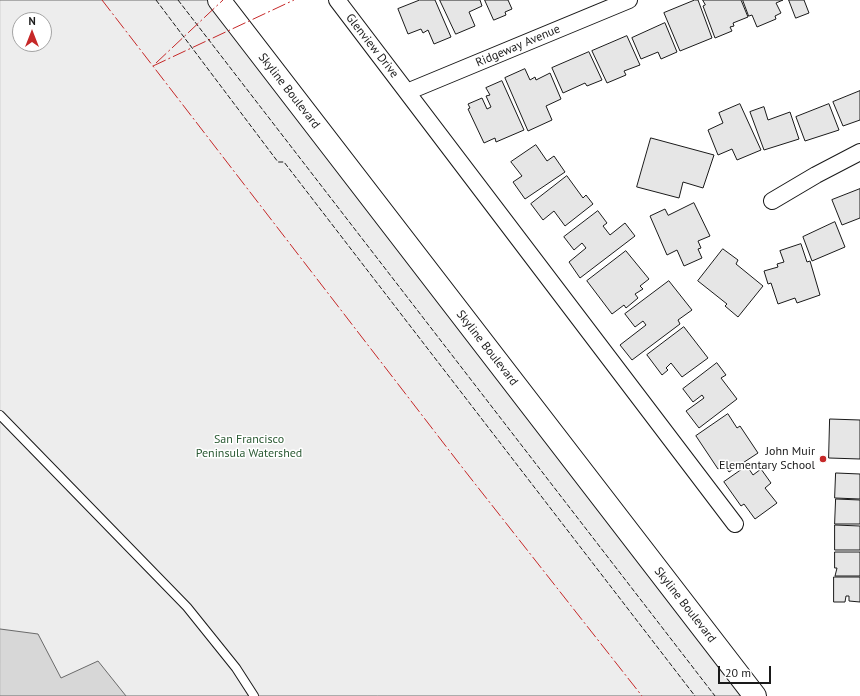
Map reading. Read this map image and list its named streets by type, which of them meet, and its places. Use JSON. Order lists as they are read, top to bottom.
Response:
{
  "streets": {
    "main road": ["Skyline Boulevard"],
    "street": ["Glenview Drive", "Ridgeway Avenue"]
  },
  "crossings": [
    ["Glenview Drive", "Ridgeway Avenue"]
  ],
  "parks": ["San Francisco Peninsula Watershed"],
  "places": ["John Muir Elementary School"],
  "scale_bar": "20 m",
  "north": "top"
}
